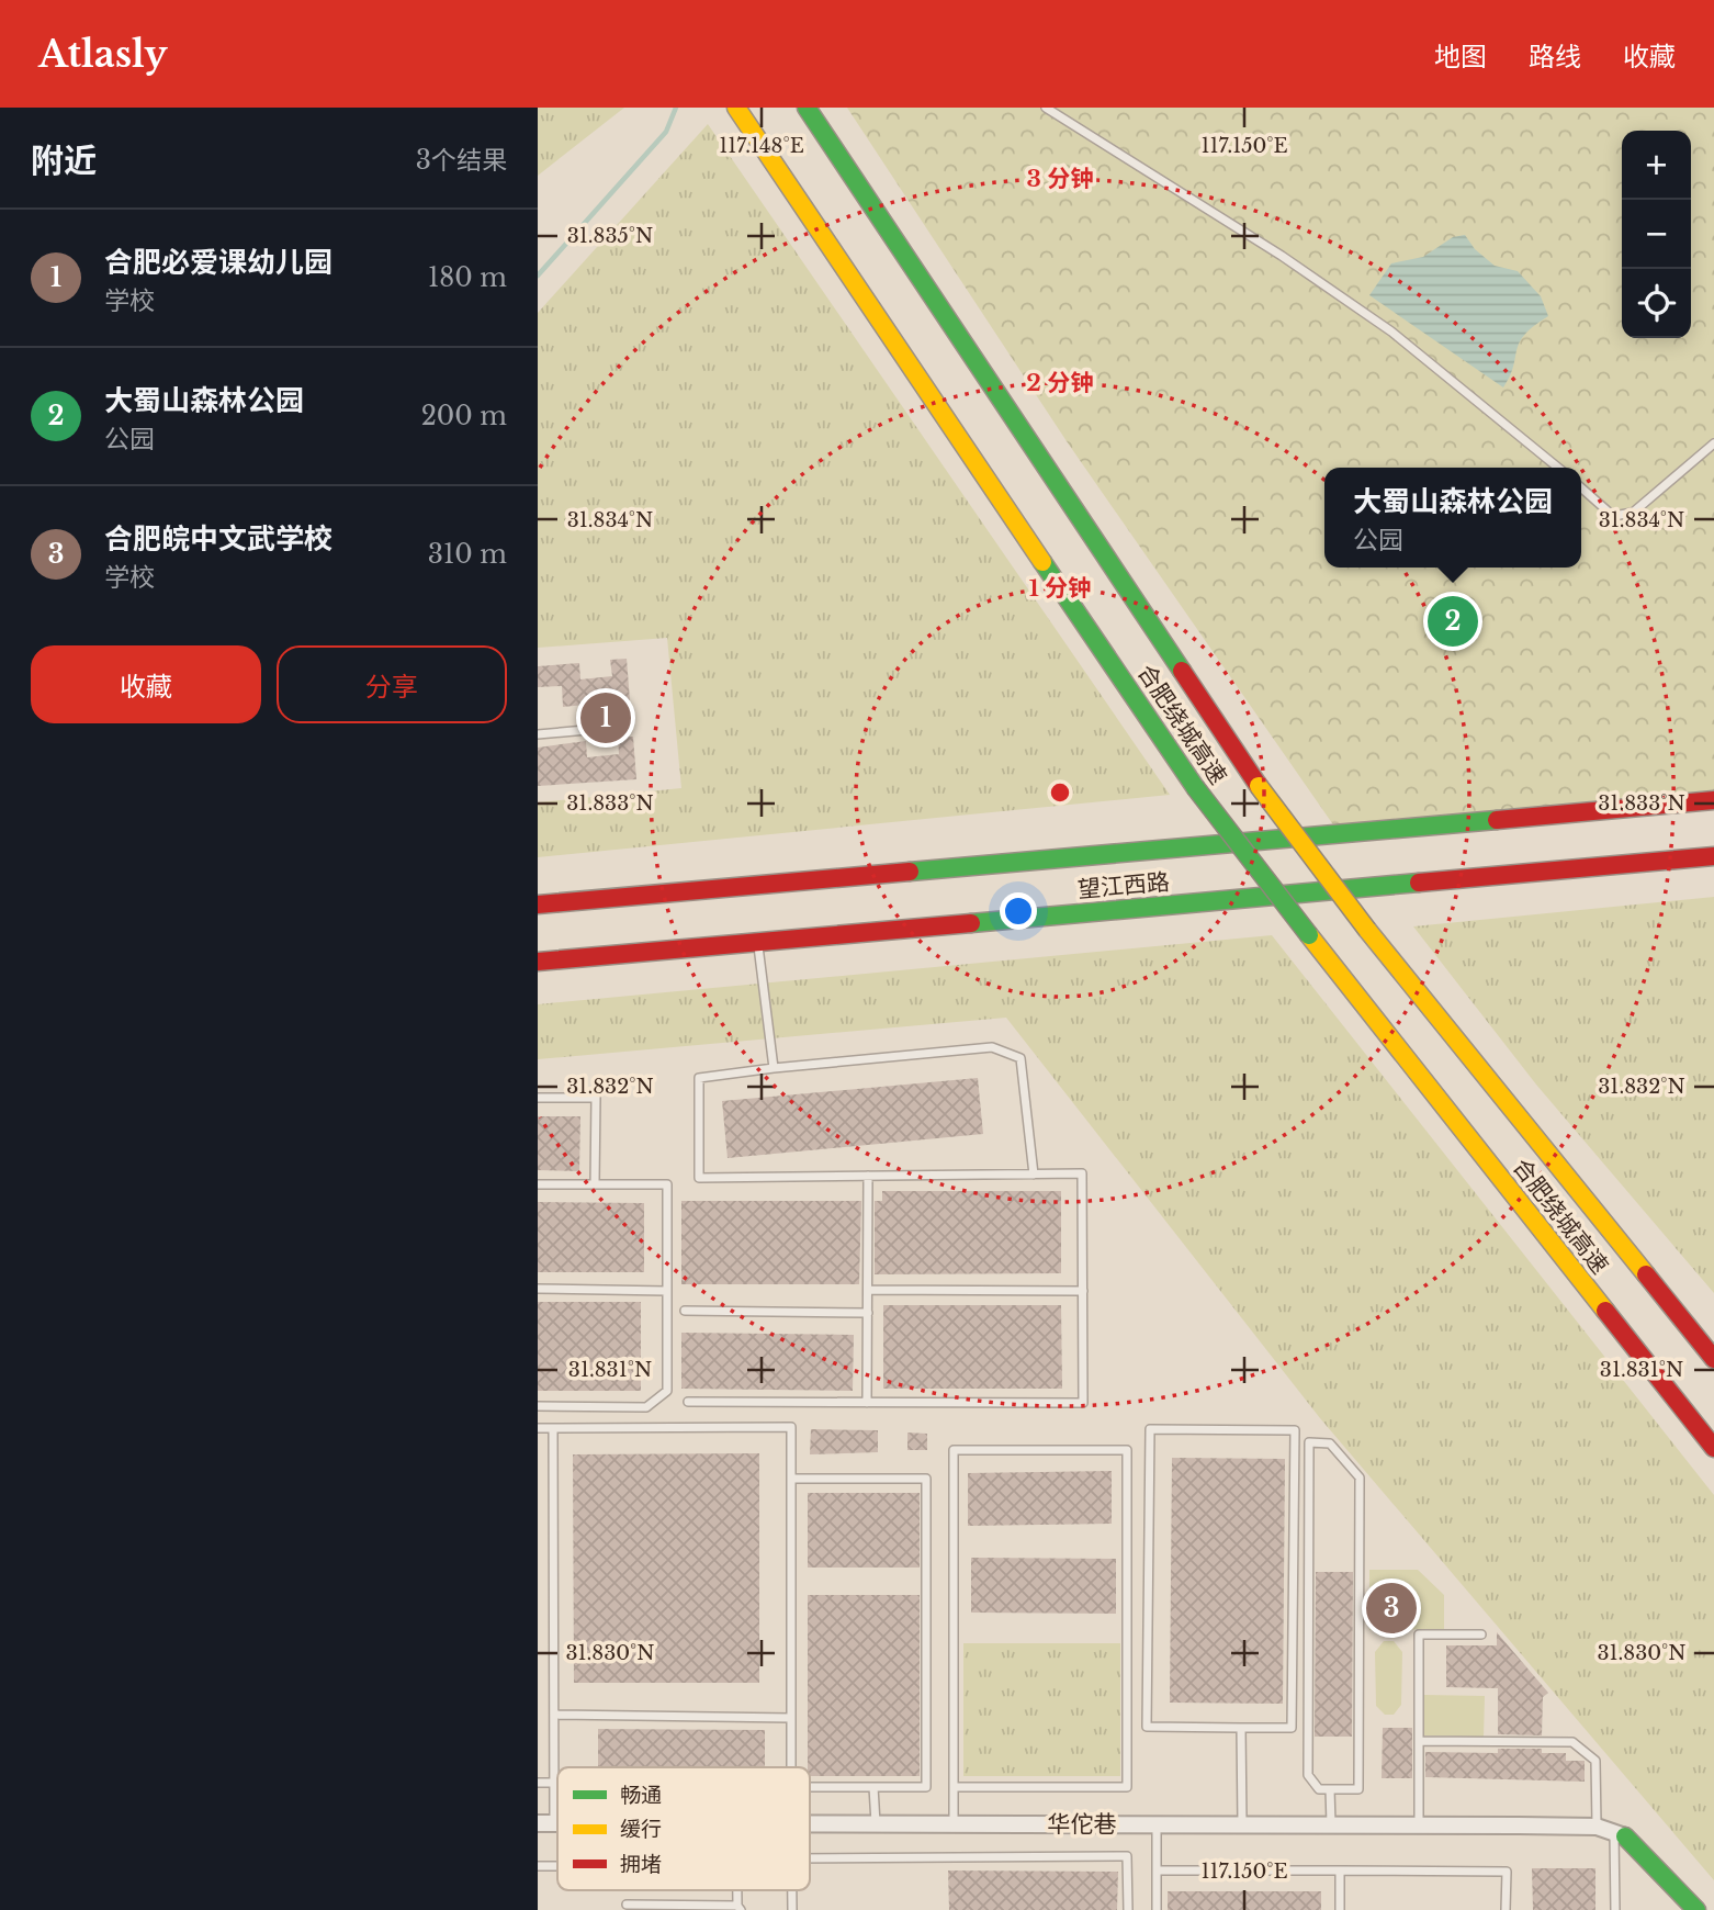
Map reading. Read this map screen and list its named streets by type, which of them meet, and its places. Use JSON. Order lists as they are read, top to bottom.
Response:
{
  "streets": {
    "main road": ["合肥绕城高速", "望江西路"],
    "street": ["华佗巷"]
  },
  "legend": ["畅通", "缓行", "拥堵"],
  "page": {
    "header": "Atlasly",
    "nav": ["地图", "路线", "收藏"],
    "heading": ["附近", "3个结果"],
    "map_buttons": ["+", "−"],
    "list": [
      {
        "mark": "1",
        "name": "合肥必爱课幼儿园",
        "note": "学校",
        "value": "180 m"
      },
      {
        "mark": "2",
        "name": "大蜀山森林公园",
        "note": "公园",
        "value": "200 m"
      },
      {
        "mark": "3",
        "name": "合肥皖中文武学校",
        "note": "学校",
        "value": "310 m"
      }
    ],
    "popup": ["大蜀山森林公园", "公园"],
    "pins": ["2", "1", "3"],
    "buttons": ["收藏", "分享"]
  },
  "coordinates": [
    "117.148°E",
    "117.150°E",
    "31.835°N",
    "31.834°N",
    "31.833°N",
    "31.832°N",
    "31.831°N",
    "31.830°N"
  ],
  "rings": ["3 分钟", "2 分钟", "1 分钟"]
}
